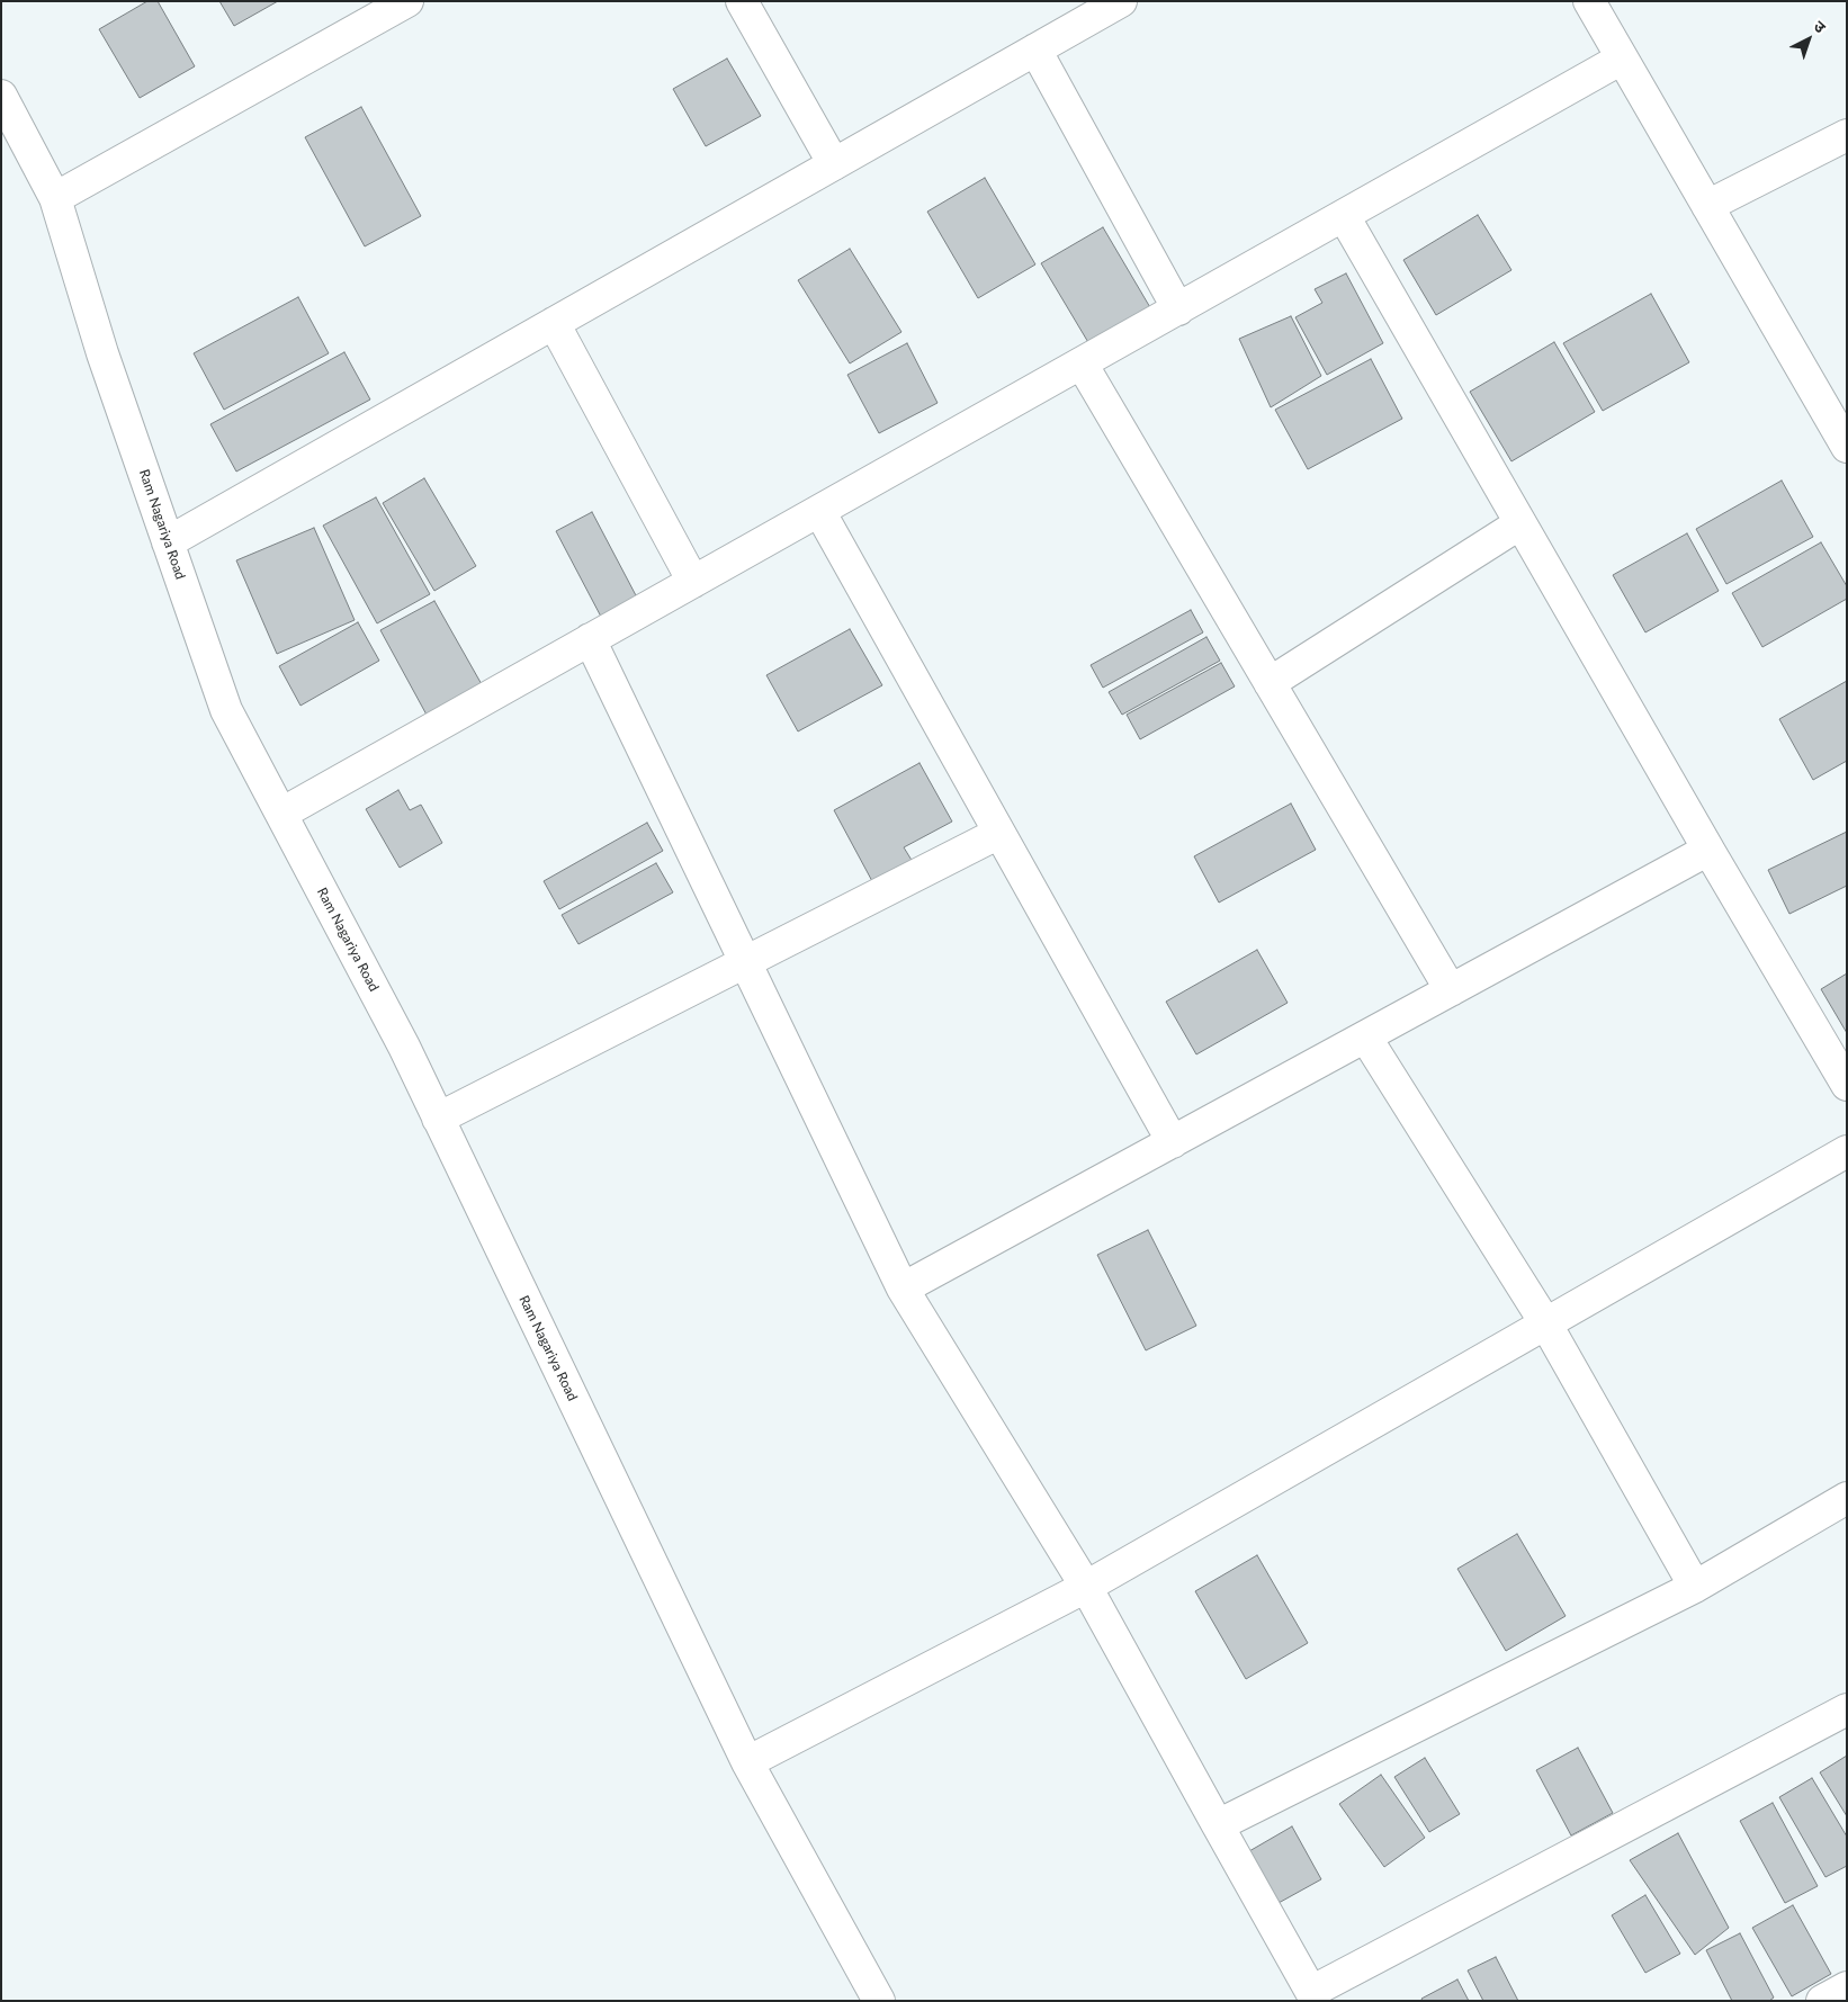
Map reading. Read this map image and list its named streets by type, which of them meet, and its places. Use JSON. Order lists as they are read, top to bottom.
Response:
{
  "streets": {
    "street": ["Ram Nagariya Road"]
  },
  "north": "top right"
}
